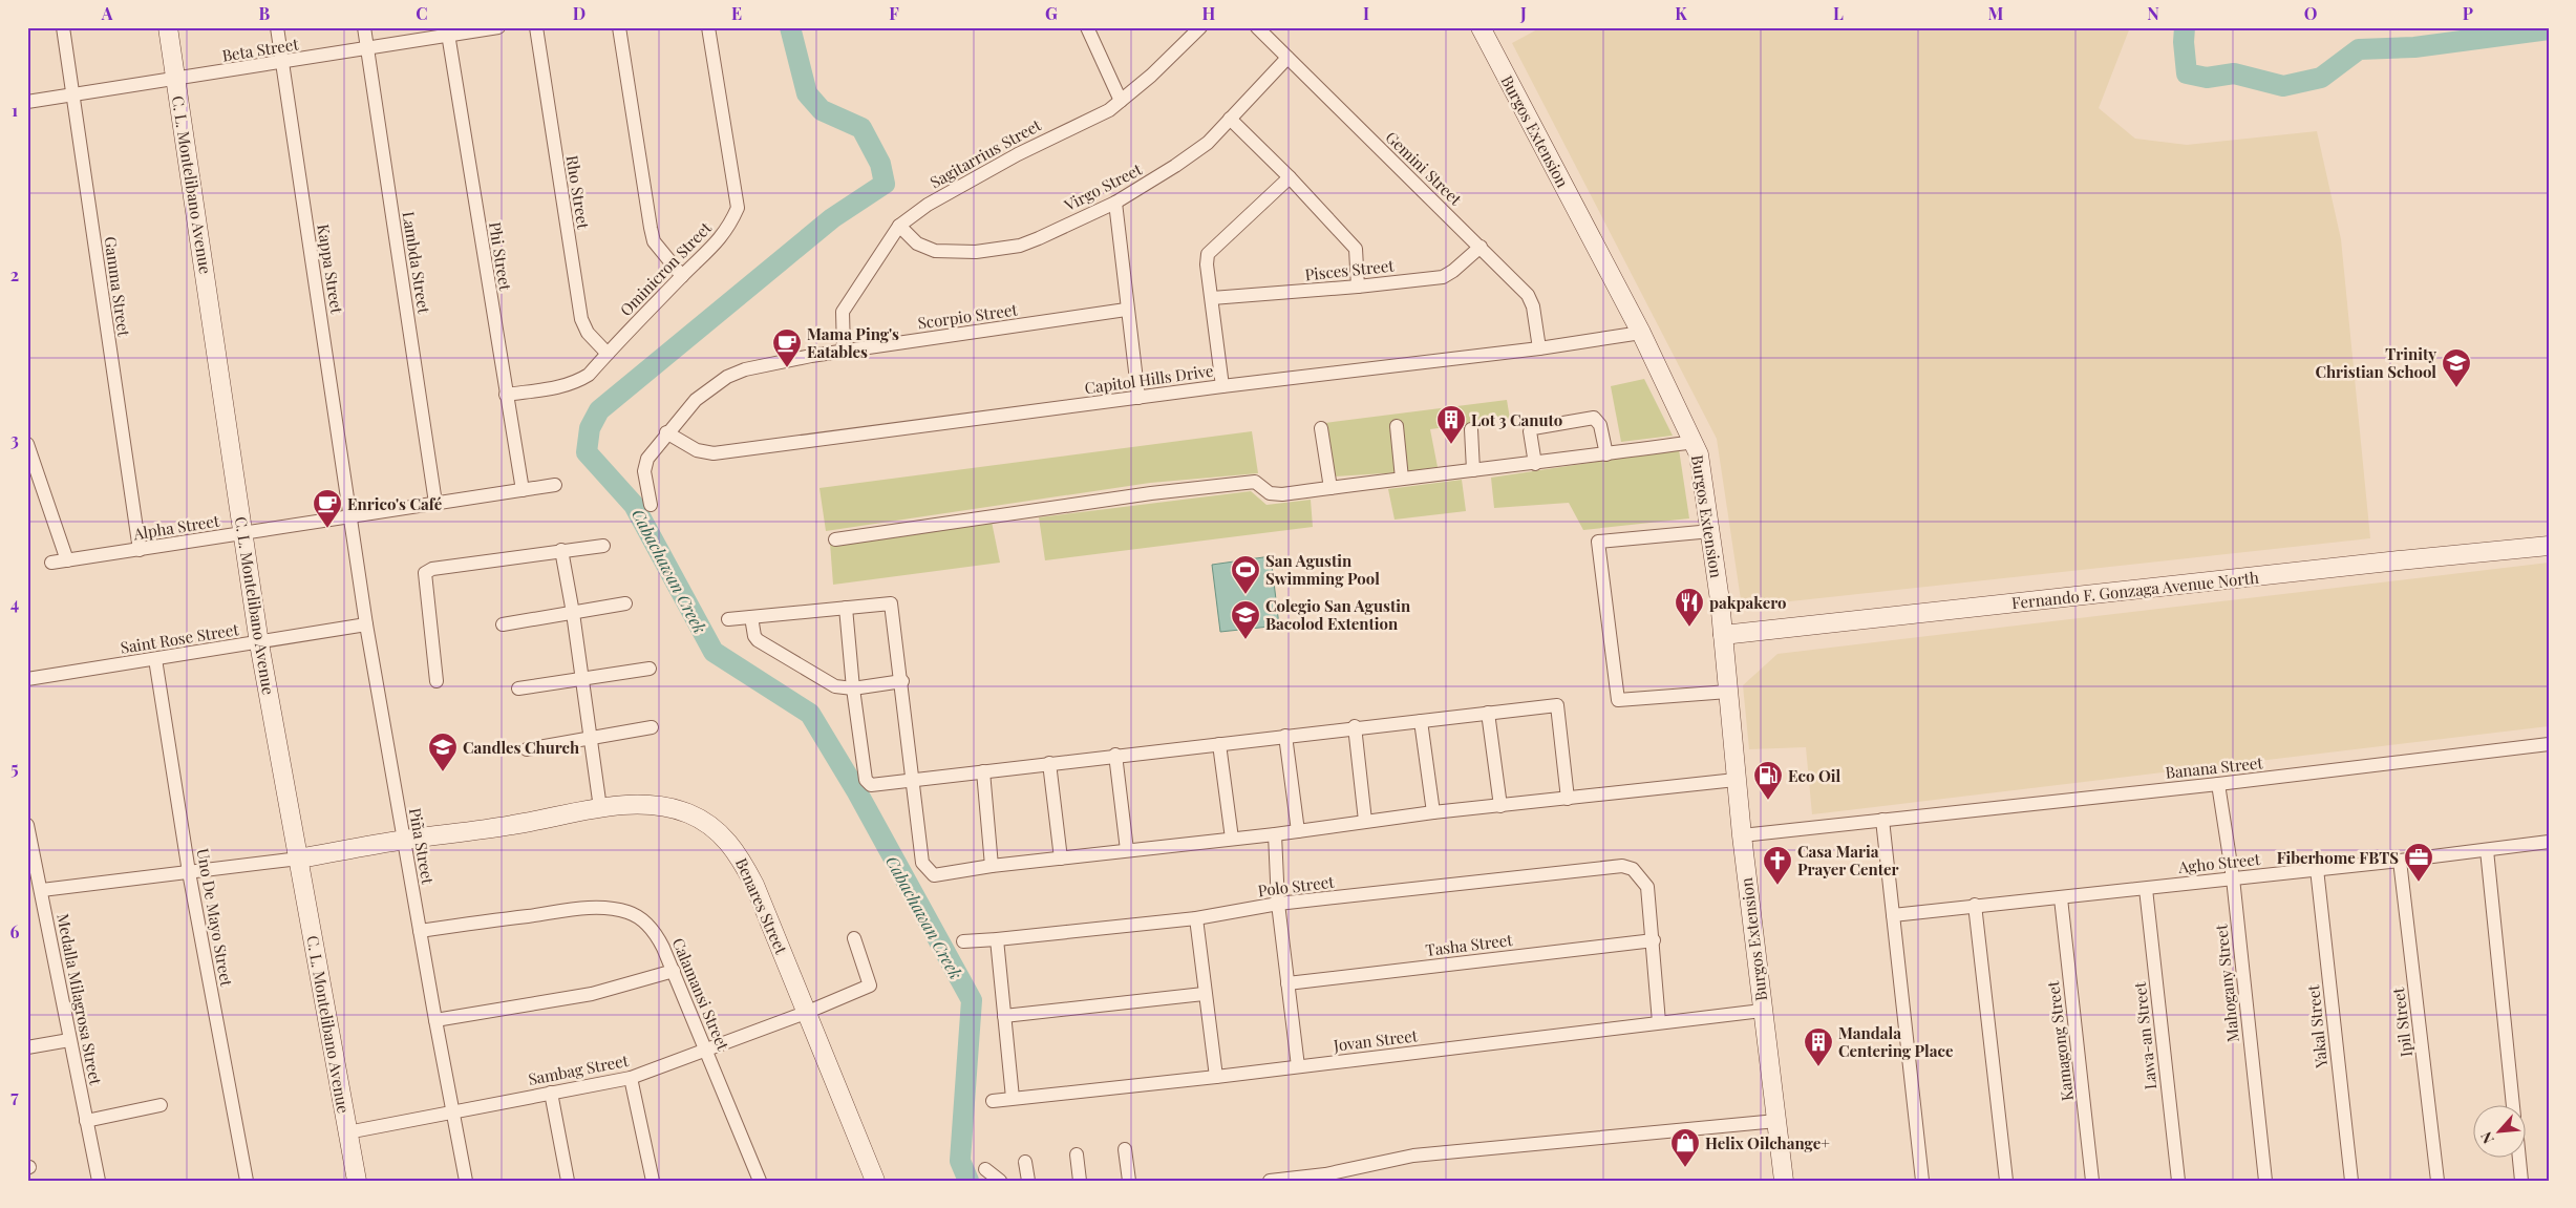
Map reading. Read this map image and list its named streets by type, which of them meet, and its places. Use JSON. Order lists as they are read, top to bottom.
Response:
{
  "streets": {
    "street": [
      "Beta Street",
      "Burgos Extension",
      "Sagitarrius Street",
      "Gemini Street",
      "C. L. Montelibano Avenue",
      "Virgo Street",
      "Rho Street",
      "Phi Street",
      "Lambda Street",
      "Kappa Street",
      "Ominicron Street",
      "Pisces Street",
      "Gamma Street",
      "Scorpio Street",
      "Capitol Hills Drive",
      "Alpha Street",
      "Fernando F. Gonzaga Avenue North",
      "Saint Rose Street",
      "Banana Street",
      "Piña Street",
      "Agho Street",
      "Polo Street",
      "Benares Street",
      "Uno De Mayo Street",
      "Tasha Street",
      "Mahogany Street",
      "Calamansi Street",
      "Medalla Milagrosa Street",
      "Ipil Street",
      "Yakal Street",
      "Lawa-an Street",
      "Jovan Street",
      "Kamagong Street",
      "Sambag Street"
    ]
  },
  "crossings": [
    ["Beta Street", "C. L. Montelibano Avenue"],
    ["Beta Street", "Phi Street"],
    ["Beta Street", "Lambda Street"],
    ["Beta Street", "Kappa Street"],
    ["Beta Street", "Gamma Street"],
    ["Burgos Extension", "Capitol Hills Drive"],
    ["Burgos Extension", "Fernando F. Gonzaga Avenue North"],
    ["Burgos Extension", "Banana Street"],
    ["Burgos Extension", "Jovan Street"],
    ["Sagitarrius Street", "Virgo Street"],
    ["Sagitarrius Street", "Scorpio Street"],
    ["Gemini Street", "Virgo Street"],
    ["Gemini Street", "Pisces Street"],
    ["Gemini Street", "Capitol Hills Drive"],
    ["C. L. Montelibano Avenue", "Alpha Street"],
    ["C. L. Montelibano Avenue", "Saint Rose Street"],
    ["C. L. Montelibano Avenue", "Benares Street"],
    ["C. L. Montelibano Avenue", "Sambag Street"],
    ["Rho Street", "Ominicron Street"],
    ["Phi Street", "Ominicron Street"],
    ["Phi Street", "Alpha Street"],
    ["Lambda Street", "Alpha Street"],
    ["Kappa Street", "Alpha Street"],
    ["Kappa Street", "Piña Street"],
    ["Gamma Street", "Alpha Street"],
    ["Scorpio Street", "Capitol Hills Drive"],
    ["Alpha Street", "Piña Street"],
    ["Saint Rose Street", "Piña Street"],
    ["Saint Rose Street", "Uno De Mayo Street"],
    ["Banana Street", "Mahogany Street"],
    ["Piña Street", "Benares Street"],
    ["Piña Street", "Calamansi Street"],
    ["Piña Street", "Sambag Street"],
    ["Agho Street", "Mahogany Street"],
    ["Agho Street", "Ipil Street"],
    ["Agho Street", "Yakal Street"],
    ["Agho Street", "Lawa-an Street"],
    ["Agho Street", "Kamagong Street"],
    ["Polo Street", "Tasha Street"],
    ["Benares Street", "Sambag Street"],
    ["Calamansi Street", "Sambag Street"]
  ],
  "water": ["Cabachawan Creek"],
  "places": {
    "cafe": ["Mama Ping's Eatables", "Enrico's Café"],
    "school or university": ["Trinity Christian School", "Colegio San Agustin Bacolod Extention", "Candles Church"],
    "building": ["Lot 3 Canuto", "Mandala Centering Place"],
    "sports": ["San Agustin Swimming Pool"],
    "restaurant": ["pakpakero"],
    "fuel station": ["Eco Oil"],
    "office": ["Fiberhome FBTS"],
    "church": ["Casa Maria Prayer Center"],
    "shop": ["Helix Oilchange+"]
  },
  "north": "bottom left",
  "grid": {
    "columns": [
      "A",
      "B",
      "C",
      "D",
      "E",
      "F",
      "G",
      "H",
      "I",
      "J",
      "K",
      "L",
      "M",
      "N",
      "O",
      "P"
    ],
    "rows": [
      "1",
      "2",
      "3",
      "4",
      "5",
      "6",
      "7"
    ]
  }
}
